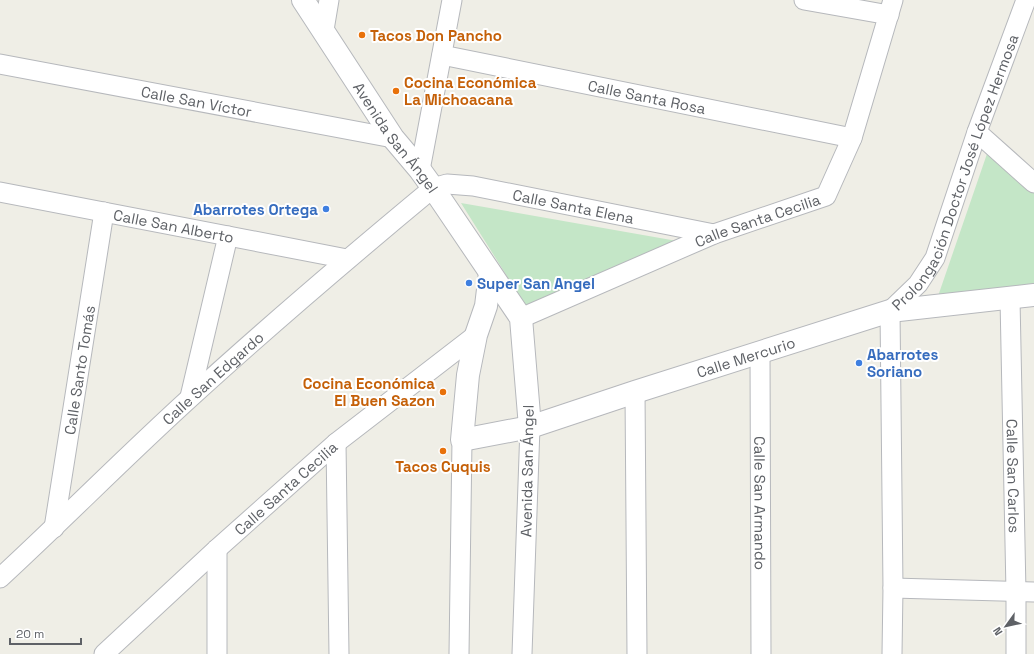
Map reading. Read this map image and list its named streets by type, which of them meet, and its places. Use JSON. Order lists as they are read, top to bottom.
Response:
{
  "streets": {
    "street": [
      "Calle Santa Rosa",
      "Calle San Víctor",
      "Avenida San Ángel",
      "Prolongación Doctor José López Hermosa",
      "Calle Santa Elena",
      "Calle Santa Cecilia",
      "Calle San Alberto",
      "Calle Mercurio",
      "Calle Santo Tomás",
      "Calle San Edgardo",
      "Calle San Carlos",
      "Calle San Armando"
    ]
  },
  "crossings": [
    ["Calle Santa Rosa", "Calle Santa Cecilia"],
    ["Calle San Víctor", "Avenida San Ángel"],
    ["Avenida San Ángel", "Calle Santa Elena"],
    ["Avenida San Ángel", "Calle Santa Cecilia"],
    ["Avenida San Ángel", "Calle Mercurio"],
    ["Avenida San Ángel", "Calle San Edgardo"],
    ["Prolongación Doctor José López Hermosa", "Calle Mercurio"],
    ["Calle Santa Elena", "Calle Santa Cecilia"],
    ["Calle Santa Elena", "Calle San Edgardo"],
    ["Calle San Alberto", "Calle Santo Tomás"],
    ["Calle San Alberto", "Calle San Edgardo"],
    ["Calle Mercurio", "Calle San Carlos"],
    ["Calle Mercurio", "Calle San Armando"],
    ["Calle Santo Tomás", "Calle San Edgardo"]
  ],
  "places": [
    "Tacos Don Pancho",
    "Cocina Económica La Michoacana",
    "Abarrotes Ortega",
    "Super San Angel",
    "Abarrotes Soriano",
    "Cocina Económica El Buen Sazon",
    "Tacos Cuquis"
  ],
  "scale_bar": "20 m",
  "north": "bottom left"
}
